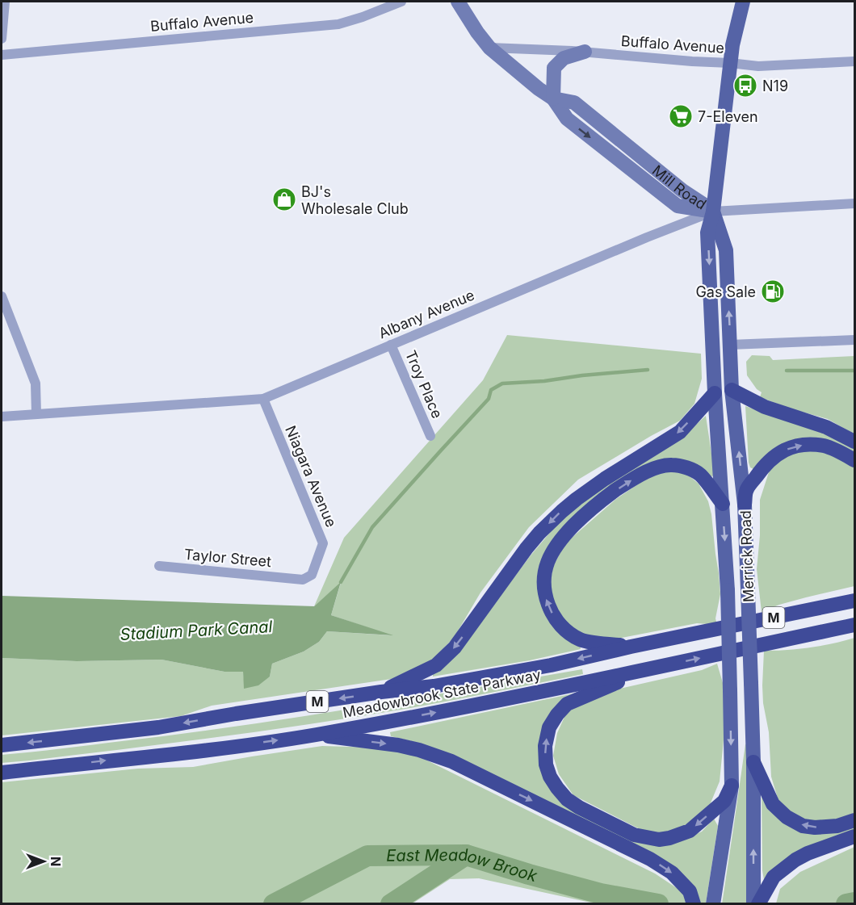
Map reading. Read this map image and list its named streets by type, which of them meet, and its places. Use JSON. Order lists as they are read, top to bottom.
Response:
{
  "streets": {
    "highway": ["M", "Meadowbrook State Parkway"],
    "main road": ["Mill Road", "Merrick Road"],
    "street": [
      "Buffalo Avenue",
      "Albany Avenue",
      "Troy Place",
      "Niagara Avenue",
      "Taylor Street"
    ]
  },
  "crossings": [
    ["Buffalo Avenue", "Mill Road"],
    ["Buffalo Avenue", "Merrick Road"],
    ["Mill Road", "Albany Avenue"],
    ["Mill Road", "Merrick Road"],
    ["Albany Avenue", "Troy Place"],
    ["Albany Avenue", "Niagara Avenue"],
    ["Albany Avenue", "Merrick Road"],
    ["Niagara Avenue", "Taylor Street"]
  ],
  "water": ["Stadium Park Canal", "East Meadow Brook"],
  "places": {
    "bus stop": ["N19"],
    "supermarket": ["7-Eleven"],
    "shop": ["BJ's Wholesale Club"],
    "fuel station": ["Gas Sale"]
  },
  "north": "right"
}
